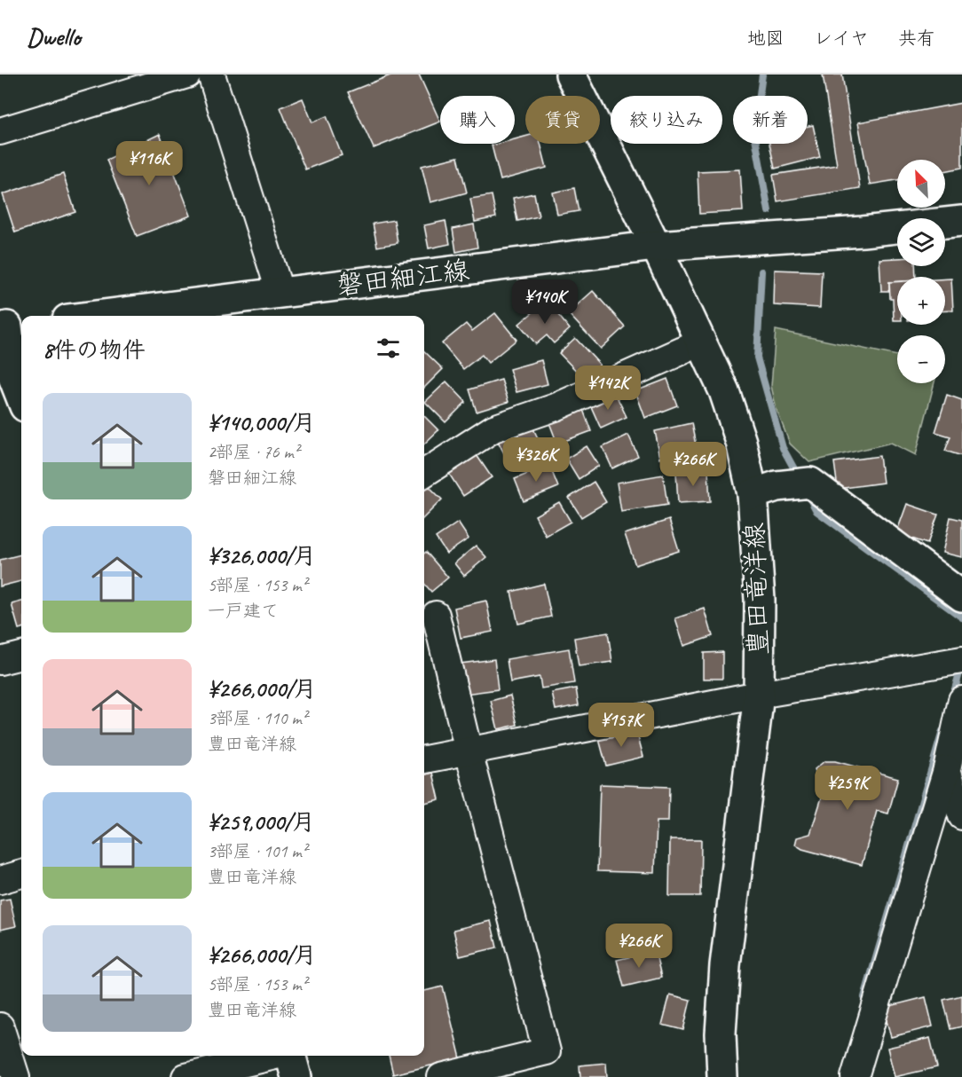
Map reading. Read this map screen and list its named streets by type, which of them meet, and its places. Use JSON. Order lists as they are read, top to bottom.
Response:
{
  "streets": {
    "main road": ["磐田細江線", "豊田竜洋線"]
  },
  "crossings": [
    ["磐田細江線", "豊田竜洋線"]
  ],
  "north": "top left",
  "page": {
    "header": "Dwello",
    "nav": ["地図", "レイヤ", "共有"],
    "chip": [
      "購入",
      "賃貸",
      "絞り込み",
      "新着"
    ],
    "price": [
      "¥116K",
      "¥140K",
      "¥142K",
      "¥326K",
      "¥266K",
      "¥157K",
      "¥259K",
      "¥266K"
    ],
    "map_buttons": ["+", "−"],
    "heading": "8件の物件",
    "list": [
      {
        "name": "¥140,000/月",
        "note": "2部屋 · 76 m² · 磐田細江線"
      },
      {
        "name": "¥326,000/月",
        "note": "5部屋 · 153 m² · 一戸建て"
      },
      {
        "name": "¥266,000/月",
        "note": "3部屋 · 110 m² · 豊田竜洋線"
      },
      {
        "name": "¥259,000/月",
        "note": "3部屋 · 101 m² · 豊田竜洋線"
      },
      {
        "name": "¥266,000/月",
        "note": "5部屋 · 153 m² · 豊田竜洋線"
      }
    ]
  }
}
